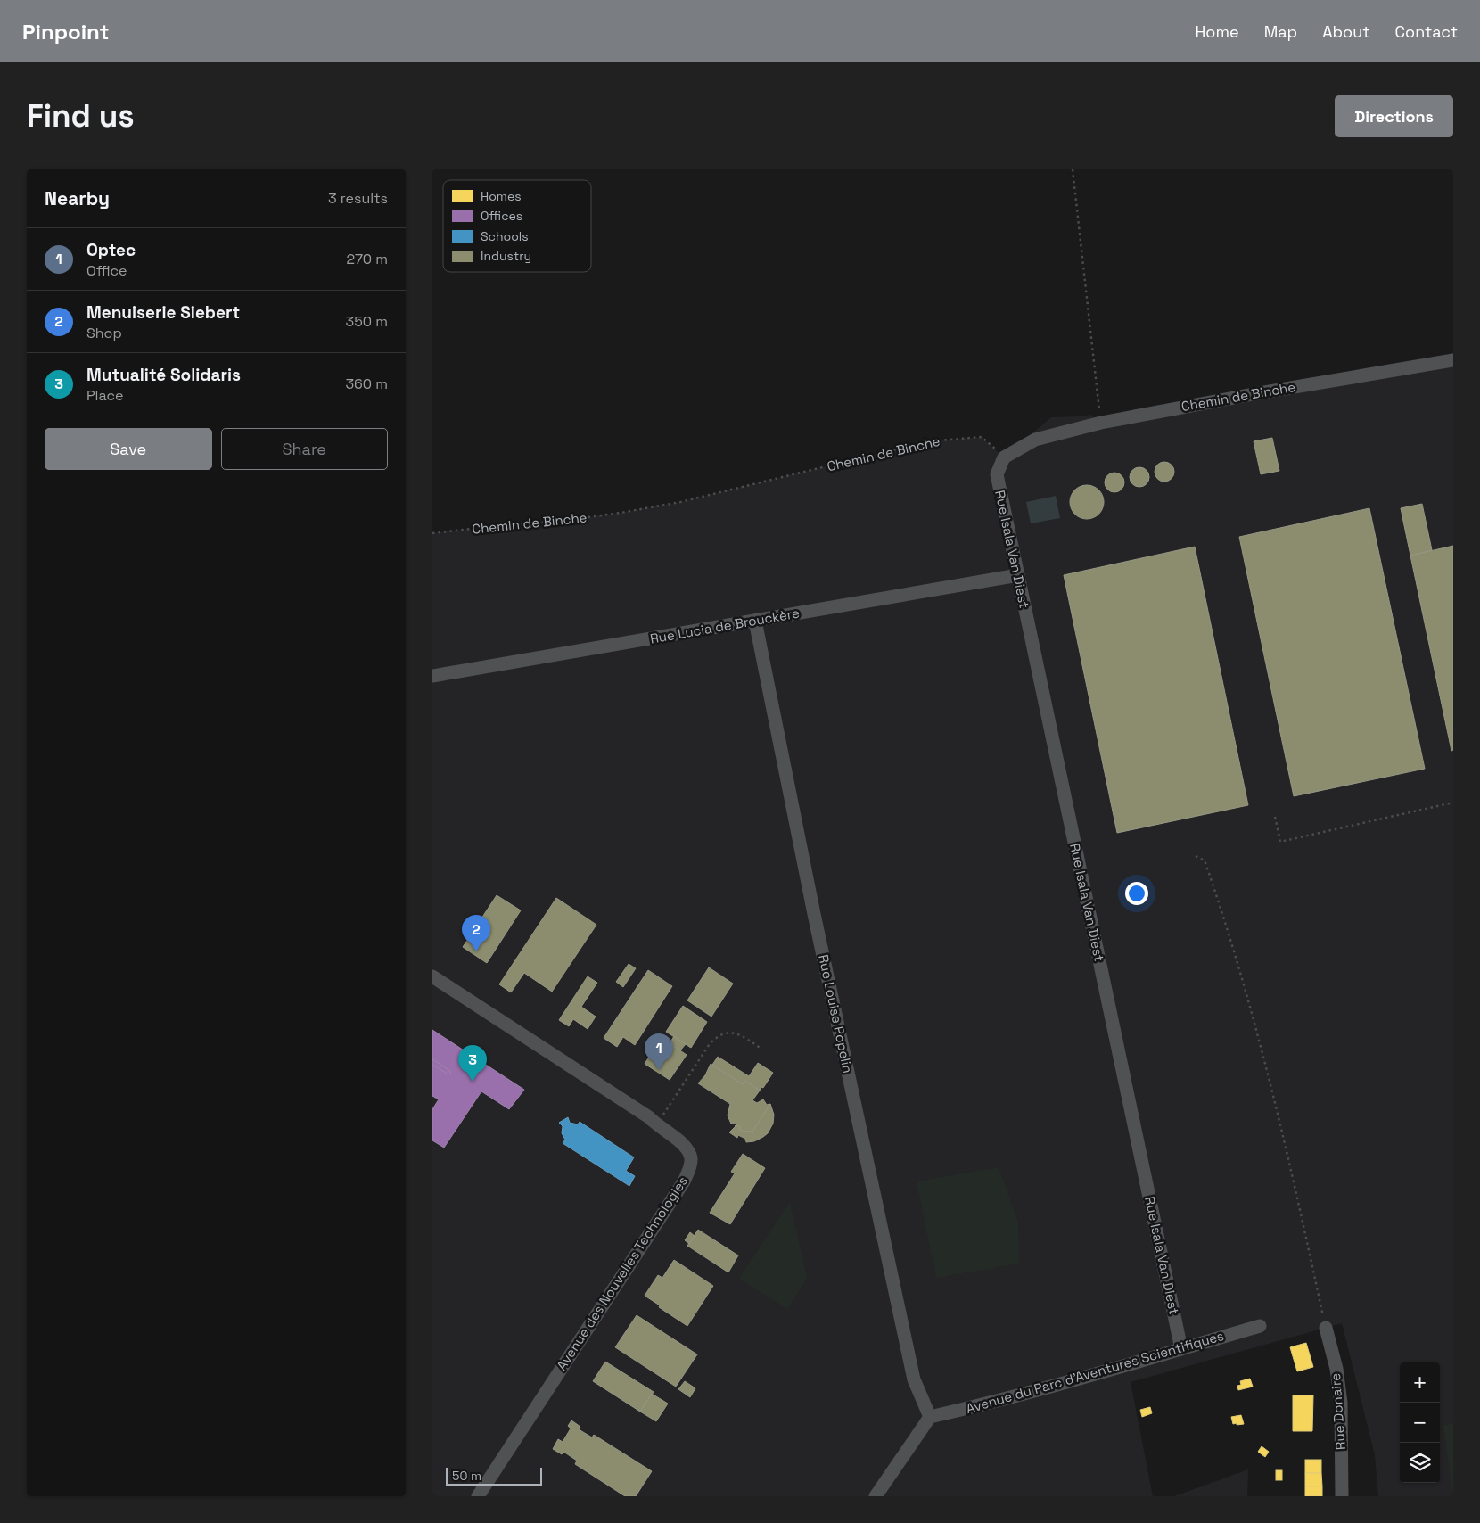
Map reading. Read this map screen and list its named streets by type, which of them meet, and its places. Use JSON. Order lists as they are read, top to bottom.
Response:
{
  "streets": {
    "street": [
      "Chemin de Binche",
      "Rue Isala Van Diest",
      "Rue Lucia de Brouckère",
      "Rue Louise Popelin",
      "Avenue des Nouvelles Technologies",
      "Avenue du Parc d'Aventures Scientifiques",
      "Rue Donaire"
    ]
  },
  "crossings": [
    ["Chemin de Binche", "Rue Isala Van Diest"],
    ["Rue Isala Van Diest", "Rue Lucia de Brouckère"],
    ["Rue Isala Van Diest", "Avenue du Parc d'Aventures Scientifiques"],
    ["Rue Lucia de Brouckère", "Rue Louise Popelin"],
    ["Rue Louise Popelin", "Avenue du Parc d'Aventures Scientifiques"]
  ],
  "legend": [
    "Homes",
    "Offices",
    "Schools",
    "Industry"
  ],
  "scale_bar": "50 m",
  "page": {
    "header": "Pinpoint",
    "nav": [
      "Home",
      "Map",
      "About",
      "Contact"
    ],
    "buttons": [
      "Directions",
      ["Save", "Share"]
    ],
    "title": "Find us",
    "heading": ["Nearby", "3 results"],
    "list": [
      {
        "mark": "1",
        "name": "Optec",
        "note": "Office",
        "value": "270 m"
      },
      {
        "mark": "2",
        "name": "Menuiserie Siebert",
        "note": "Shop",
        "value": "350 m"
      },
      {
        "mark": "3",
        "name": "Mutualité Solidaris",
        "note": "Place",
        "value": "360 m"
      }
    ],
    "pins": ["2", "1", "3"],
    "map_buttons": ["+", "−"],
    "scale": "50 m"
  }
}
